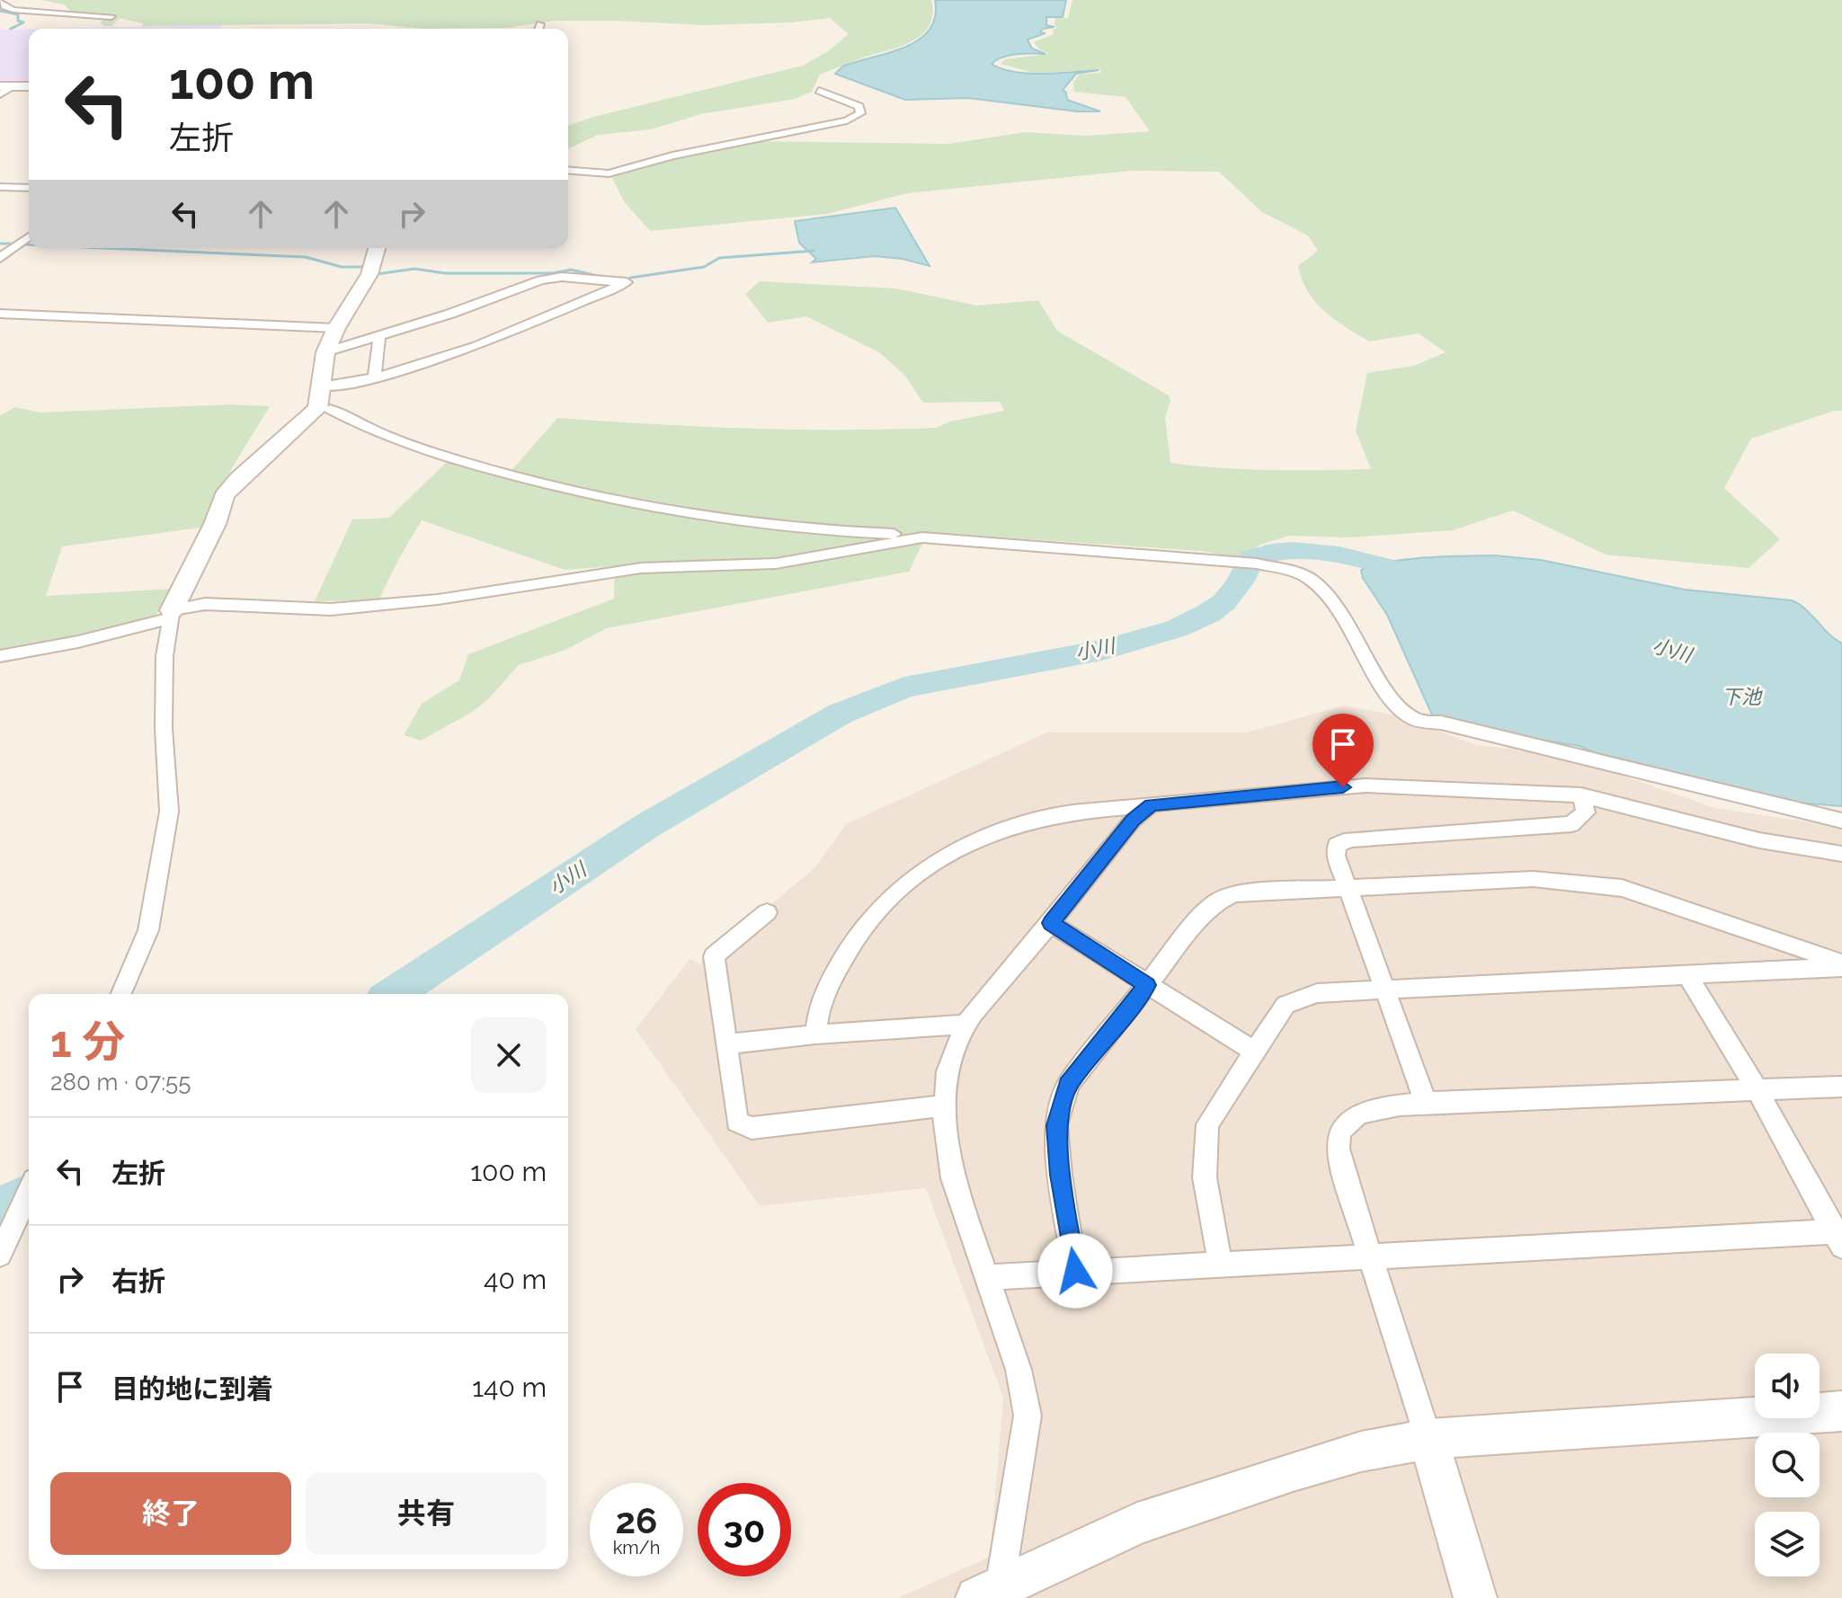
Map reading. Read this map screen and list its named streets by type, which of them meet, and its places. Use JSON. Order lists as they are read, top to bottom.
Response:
{
  "water": ["小川", "下池"],
  "page": {
    "turn": ["100 m", "左折"],
    "heading": ["1 分", "280 m · 07:55"],
    "list": [
      {
        "name": "左折",
        "value": "100 m"
      },
      {
        "name": "右折",
        "value": "40 m"
      },
      {
        "name": "目的地に到着",
        "value": "140 m"
      }
    ],
    "buttons": ["終了", "共有"],
    "speed": "26 km/h",
    "limit": "30"
  }
}
